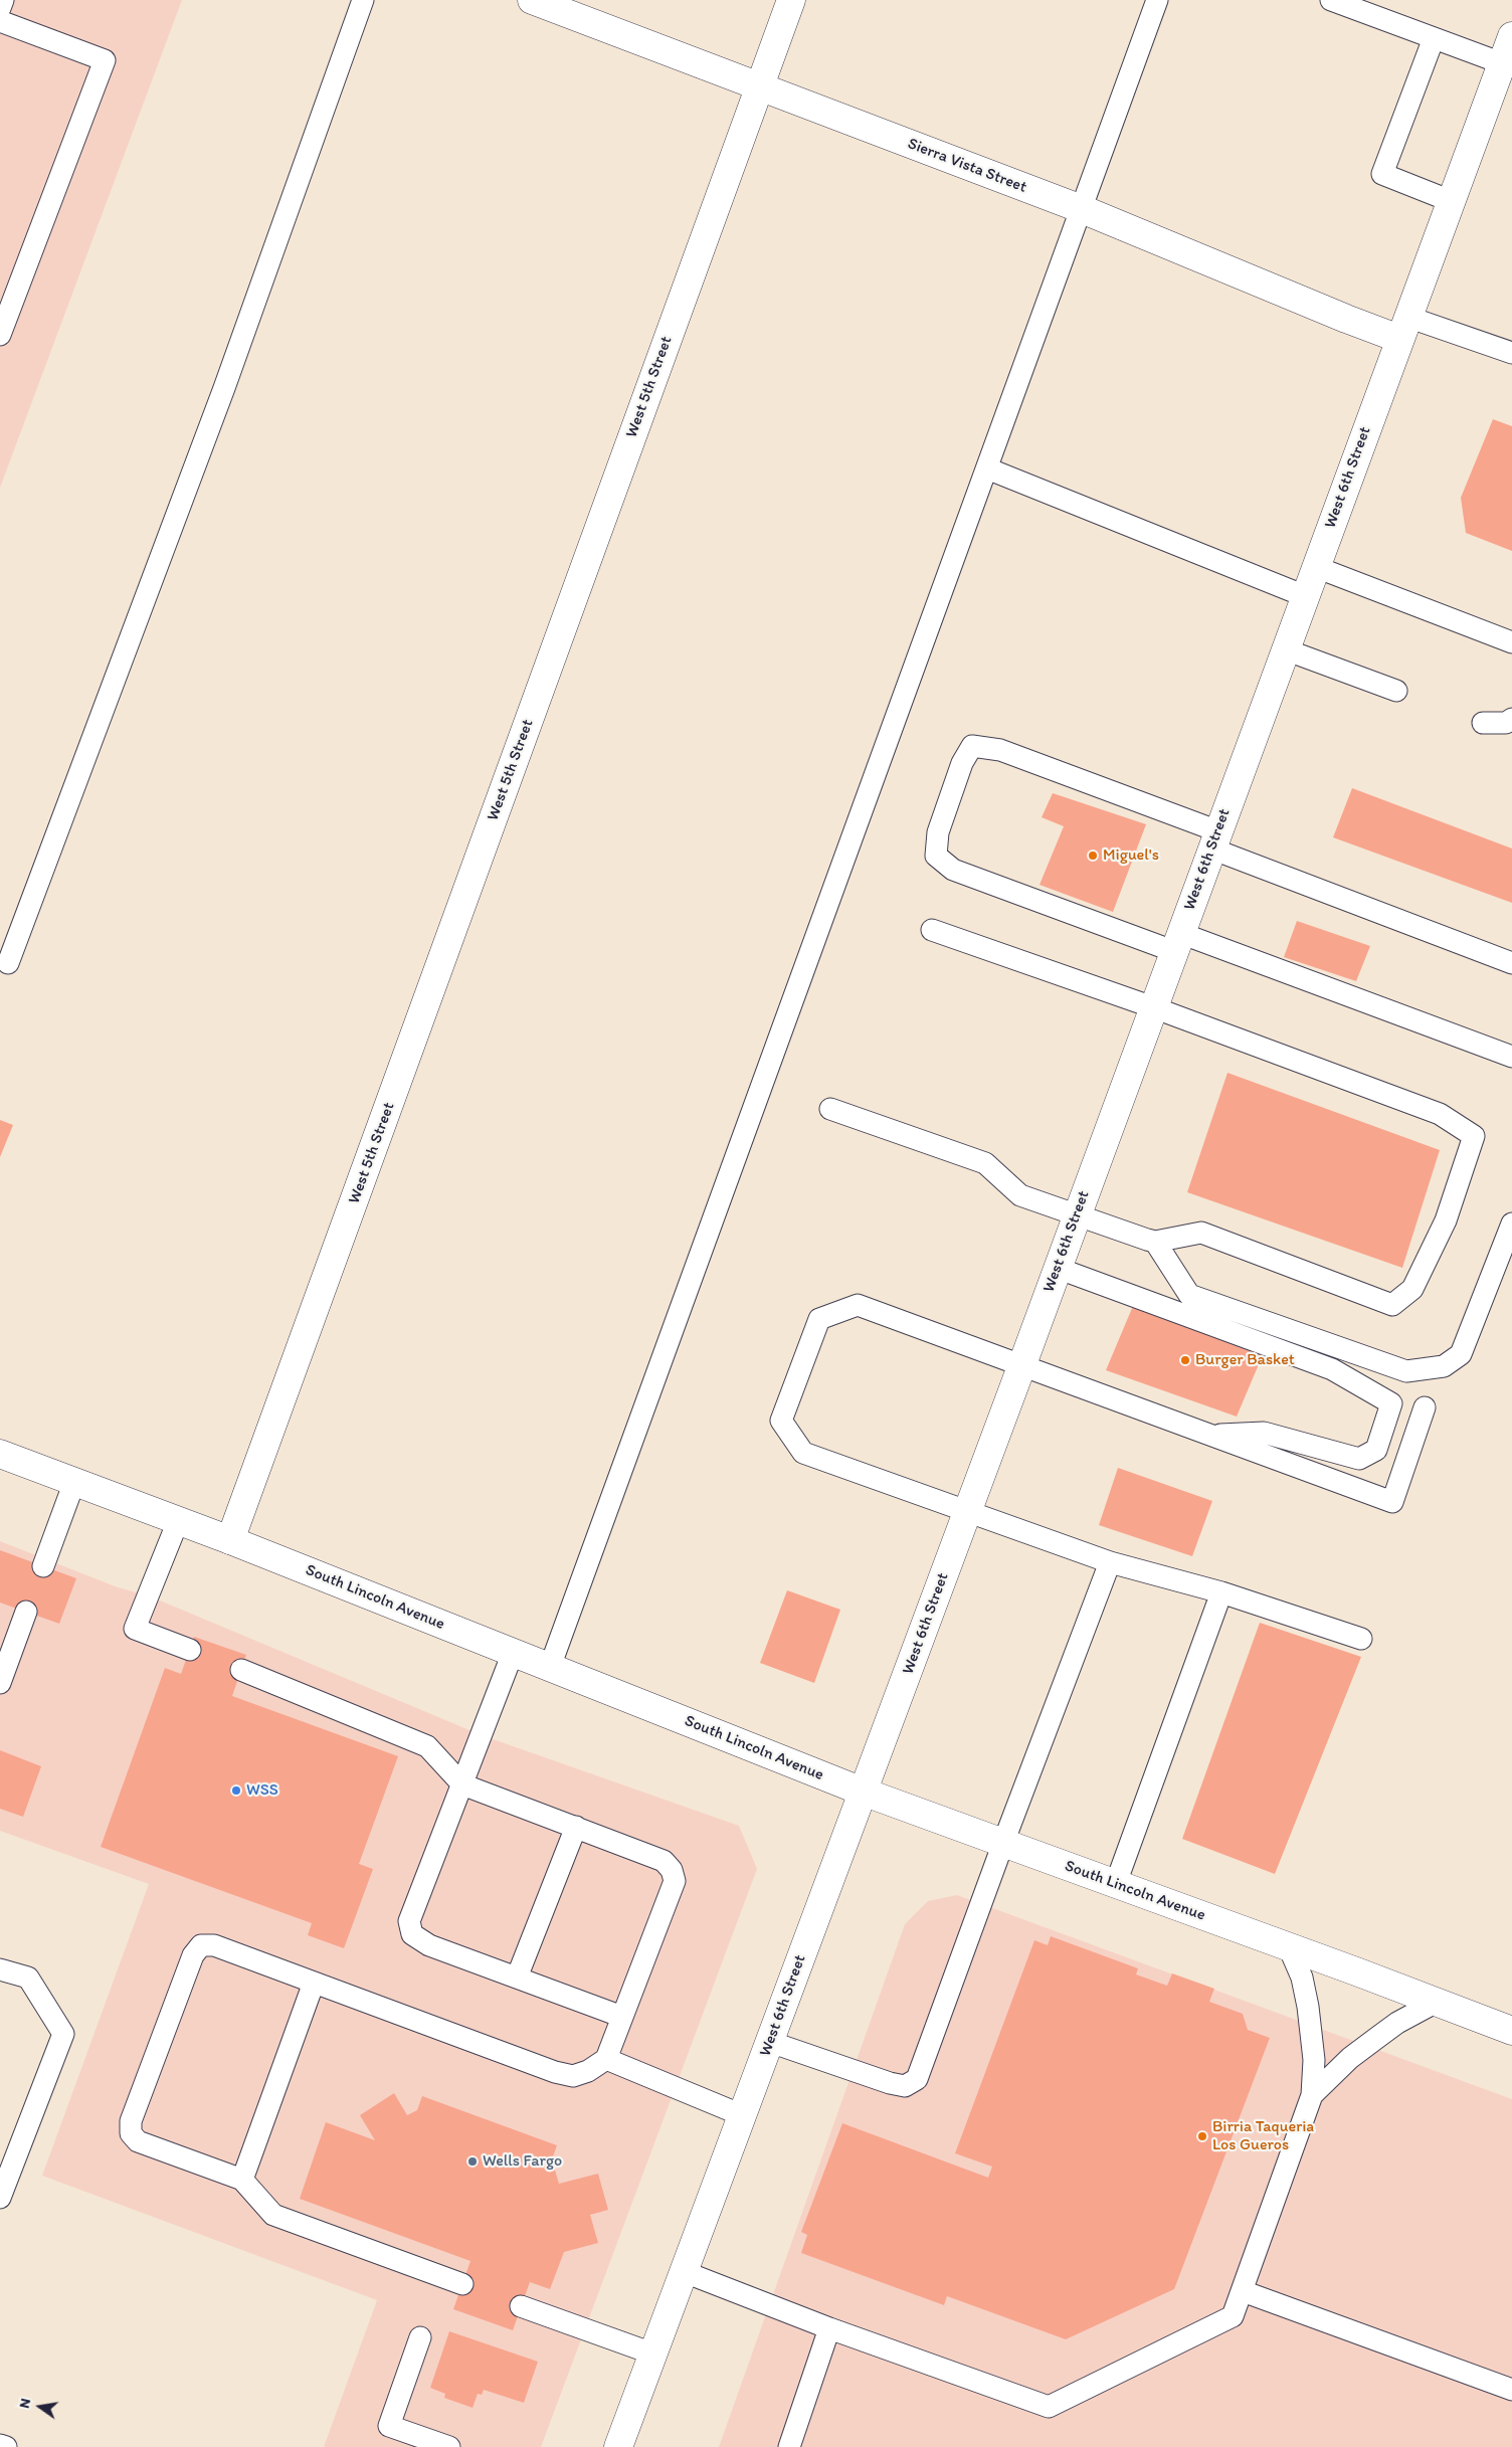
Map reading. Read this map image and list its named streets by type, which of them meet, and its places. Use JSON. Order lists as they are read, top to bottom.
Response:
{
  "streets": {
    "main road": [
      "Sierra Vista Street",
      "West 5th Street",
      "West 6th Street",
      "South Lincoln Avenue"
    ]
  },
  "crossings": [
    ["Sierra Vista Street", "West 5th Street"],
    ["Sierra Vista Street", "West 6th Street"],
    ["West 5th Street", "South Lincoln Avenue"],
    ["West 6th Street", "South Lincoln Avenue"]
  ],
  "places": [
    "Miguel's",
    "Burger Basket",
    "WSS",
    "Birria Taqueria Los Gueros",
    "Wells Fargo"
  ],
  "north": "left"
}
